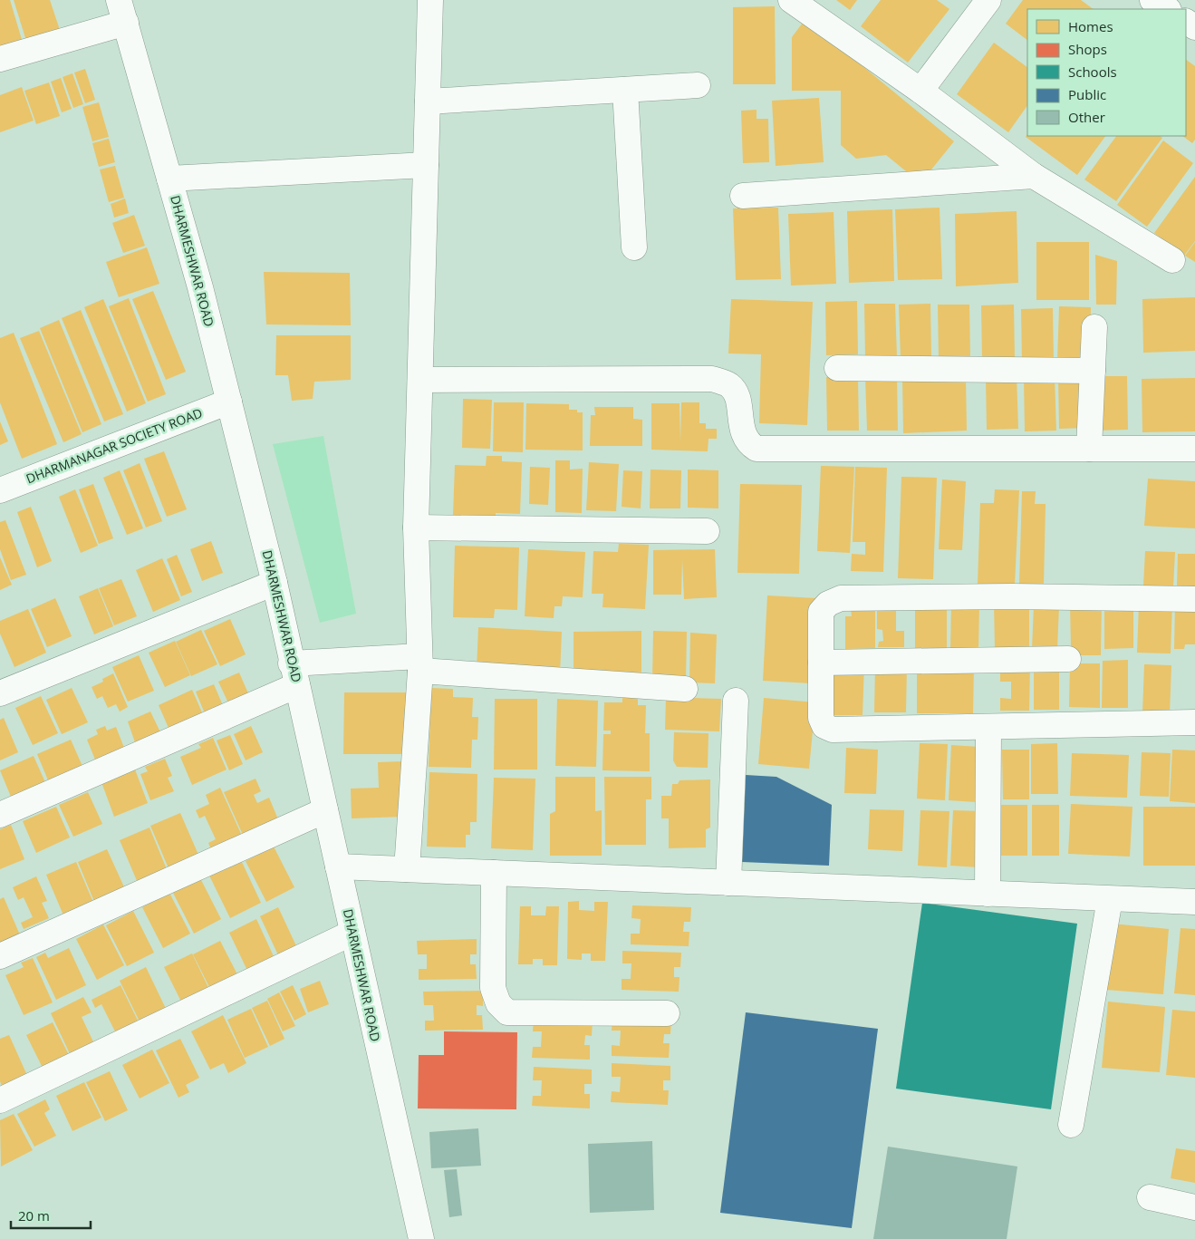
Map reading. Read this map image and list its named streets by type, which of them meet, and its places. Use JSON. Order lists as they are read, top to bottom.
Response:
{
  "streets": {
    "street": ["DHARMESHWAR ROAD", "DHARMANAGAR SOCIETY ROAD"]
  },
  "crossings": [
    ["DHARMESHWAR ROAD", "DHARMANAGAR SOCIETY ROAD"]
  ],
  "legend": [
    "Homes",
    "Shops",
    "Schools",
    "Public",
    "Other"
  ],
  "scale_bar": "20 m"
}
